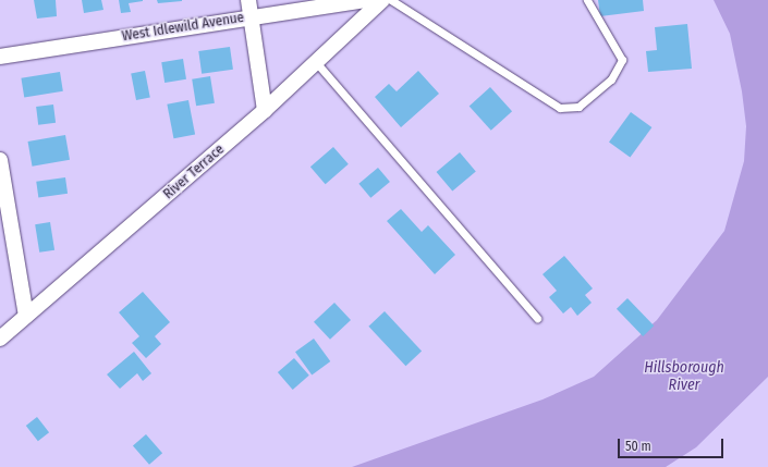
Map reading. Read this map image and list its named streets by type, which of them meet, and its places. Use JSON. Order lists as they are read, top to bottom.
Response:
{
  "streets": {
    "street": ["West Idlewild Avenue", "River Terrace"]
  },
  "water": ["Hillsborough River"],
  "scale_bar": "50 m"
}
